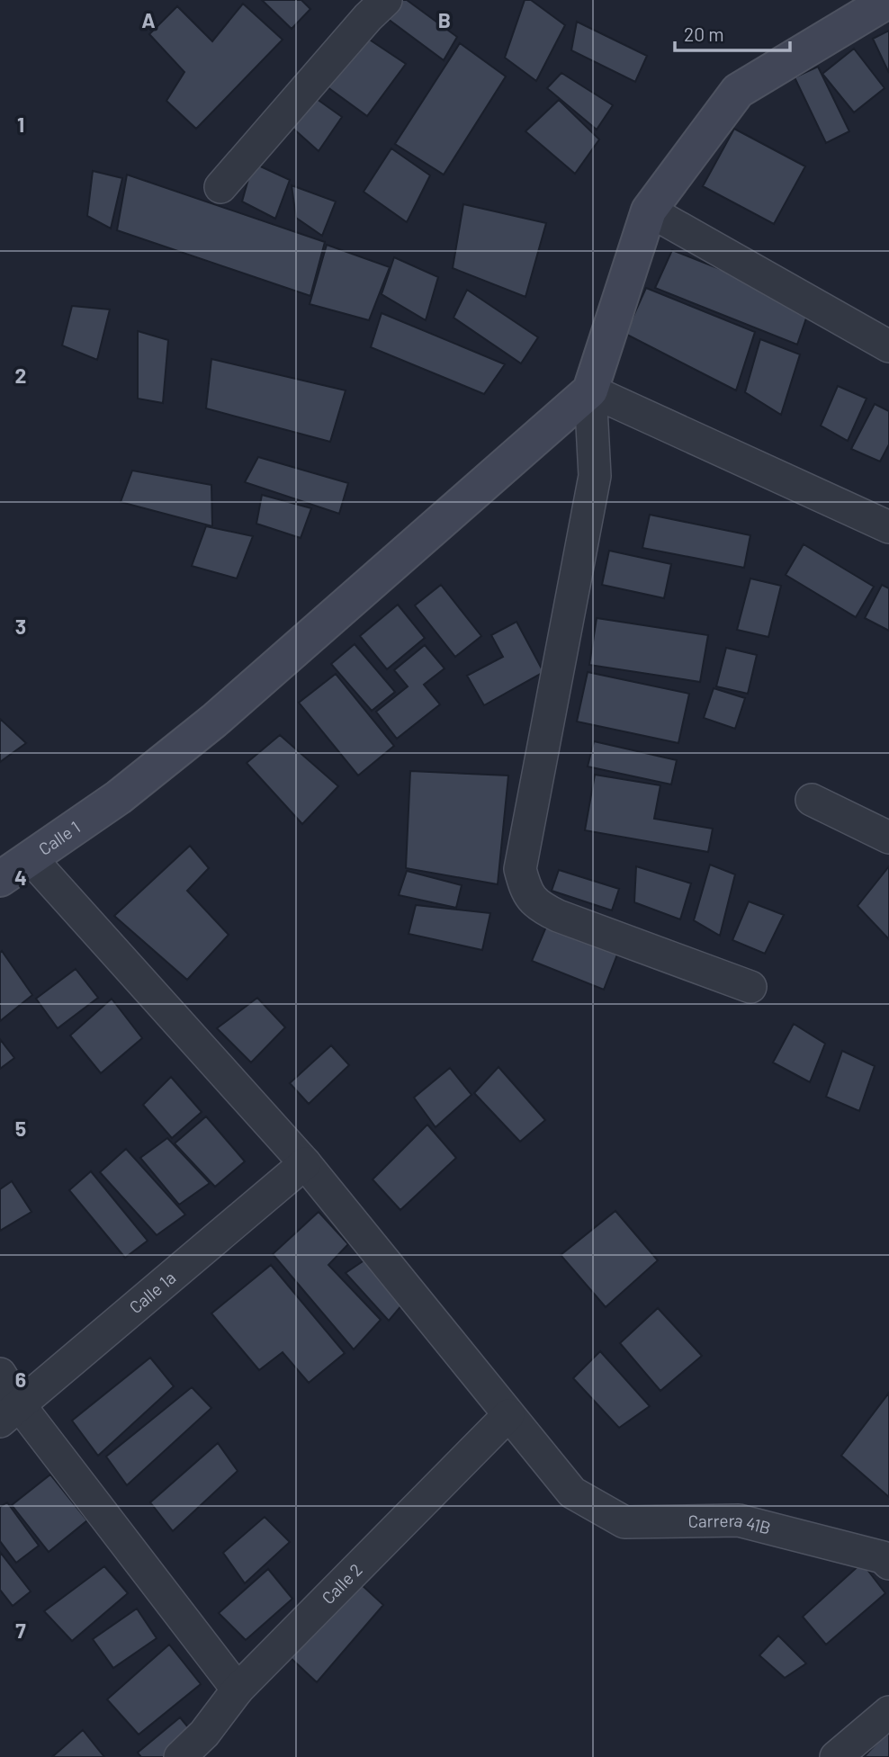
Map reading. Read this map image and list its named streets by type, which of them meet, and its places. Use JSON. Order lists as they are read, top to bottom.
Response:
{
  "streets": {
    "main road": ["Calle 1"],
    "street": ["Calle 1a", "Carrera 41B", "Calle 2"]
  },
  "crossings": [
    ["Carrera 41B", "Calle 2"]
  ],
  "scale_bar": "20 m",
  "grid": {
    "columns": ["A", "B"],
    "rows": [
      "1",
      "2",
      "3",
      "4",
      "5",
      "6",
      "7"
    ]
  }
}
